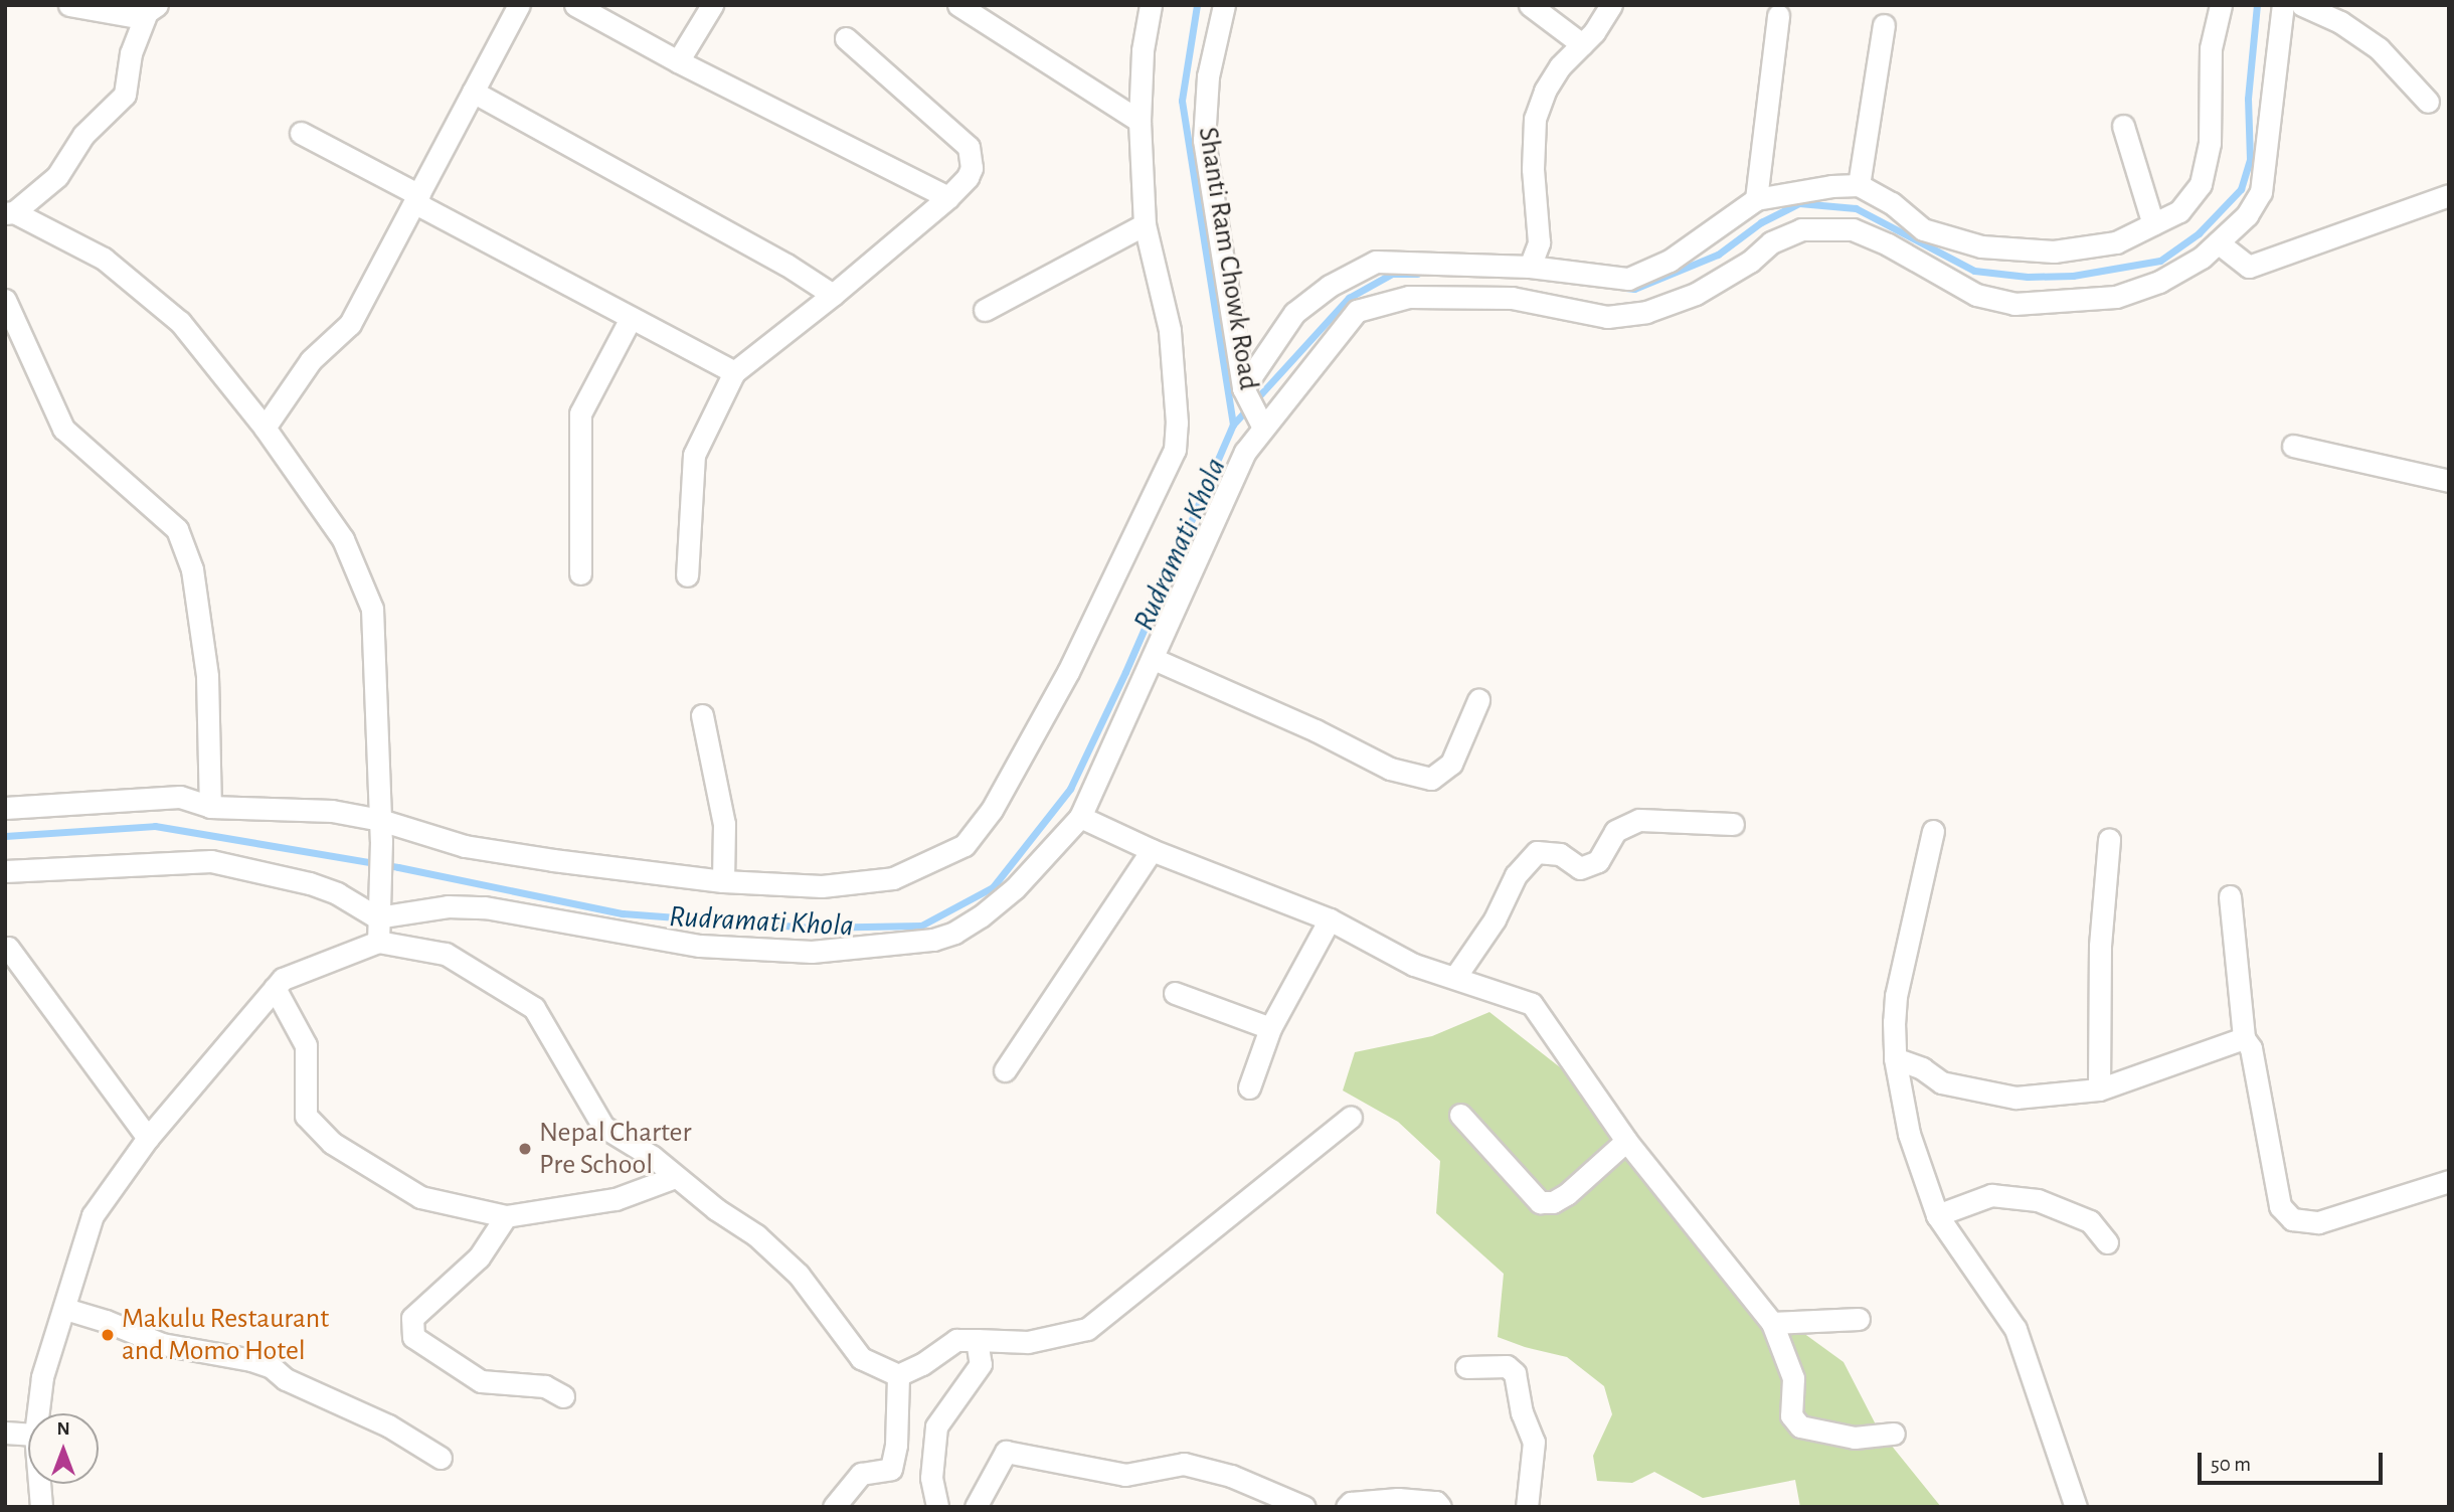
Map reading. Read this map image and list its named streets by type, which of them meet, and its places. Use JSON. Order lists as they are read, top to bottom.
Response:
{
  "streets": {
    "street": ["Shanti Ram Chowk Road"]
  },
  "water": ["Rudramati Khola"],
  "places": ["Nepal Charter Pre School", "Makulu Restaurant and Momo Hotel"],
  "scale_bar": "50 m",
  "north": "top"
}
